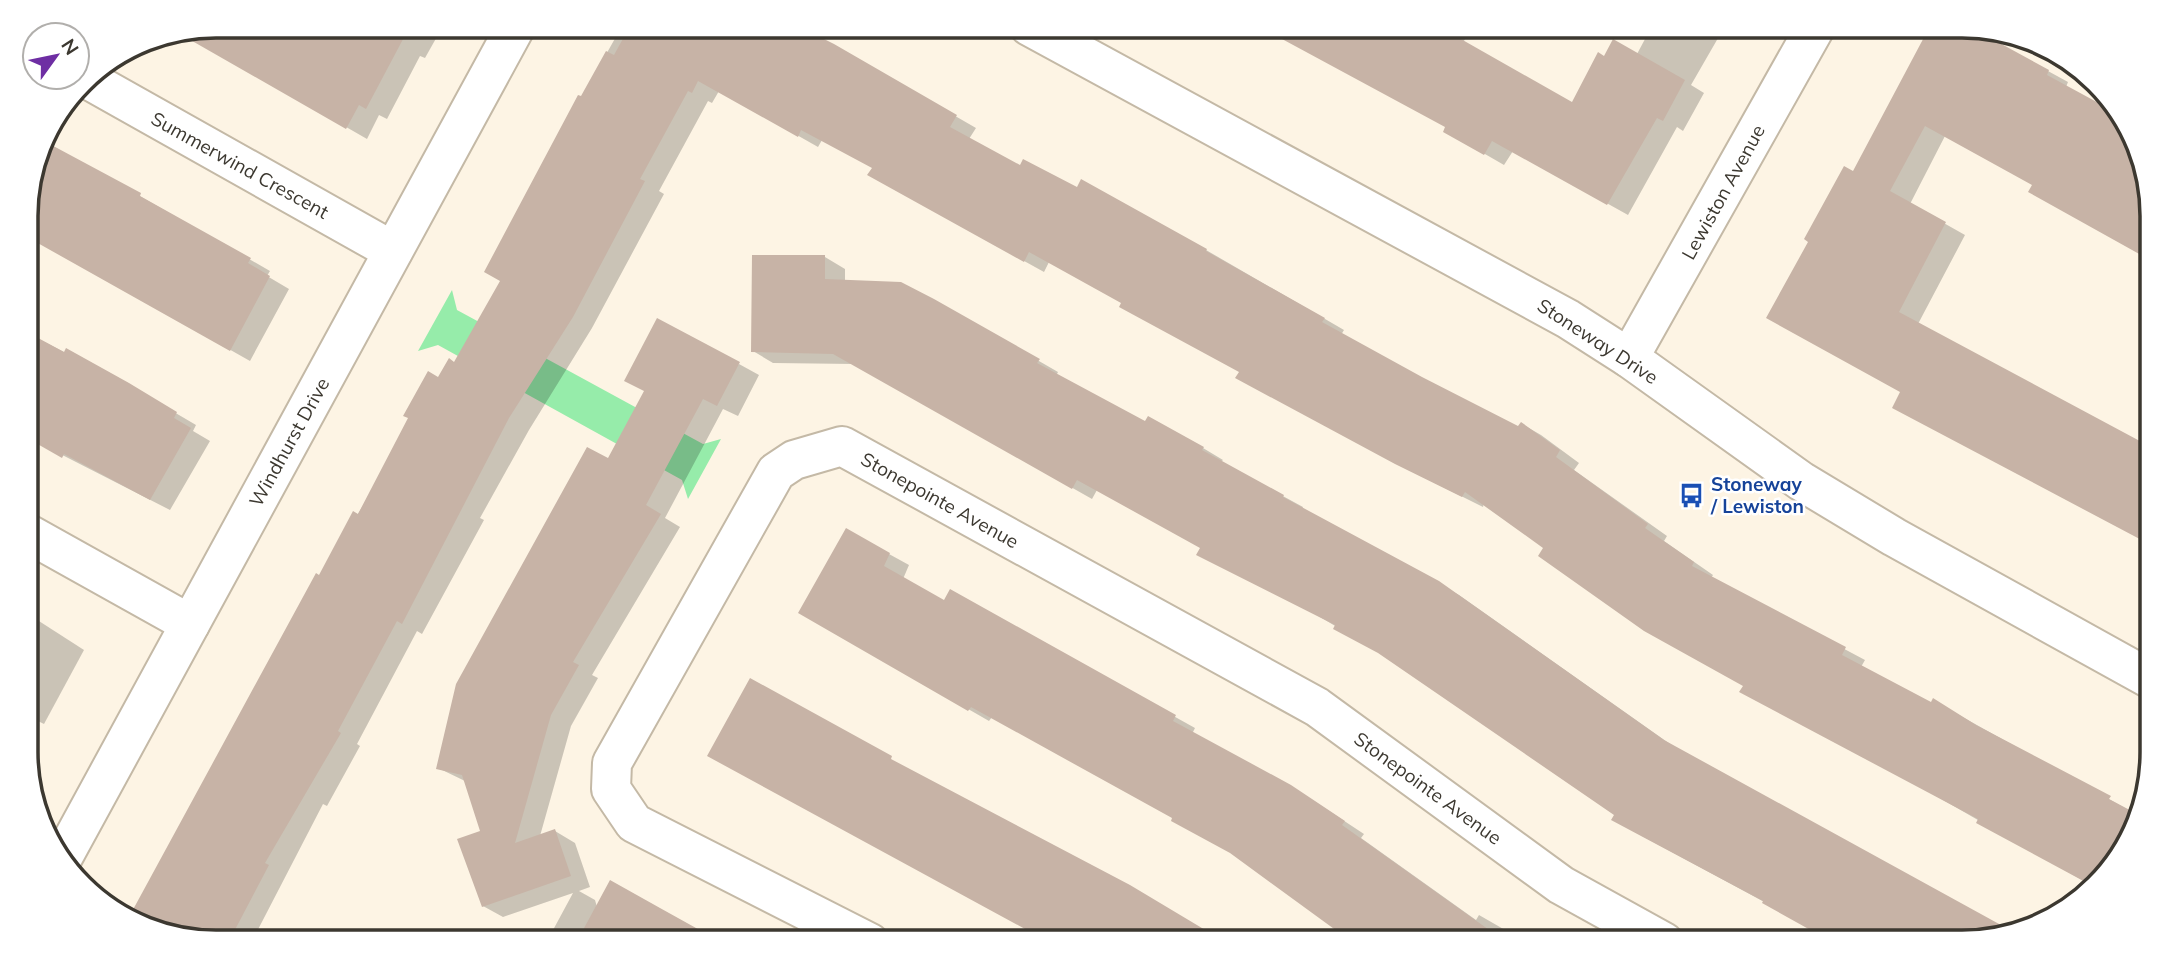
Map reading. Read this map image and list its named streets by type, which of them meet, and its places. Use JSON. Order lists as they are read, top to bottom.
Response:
{
  "streets": {
    "street": [
      "Summerwind Crescent",
      "Lewiston Avenue",
      "Stoneway Drive",
      "Windhurst Drive",
      "Stonepointe Avenue"
    ]
  },
  "crossings": [
    ["Summerwind Crescent", "Windhurst Drive"],
    ["Lewiston Avenue", "Stoneway Drive"]
  ],
  "places": {
    "bus stop": ["Stoneway / Lewiston"]
  },
  "north": "top right"
}
